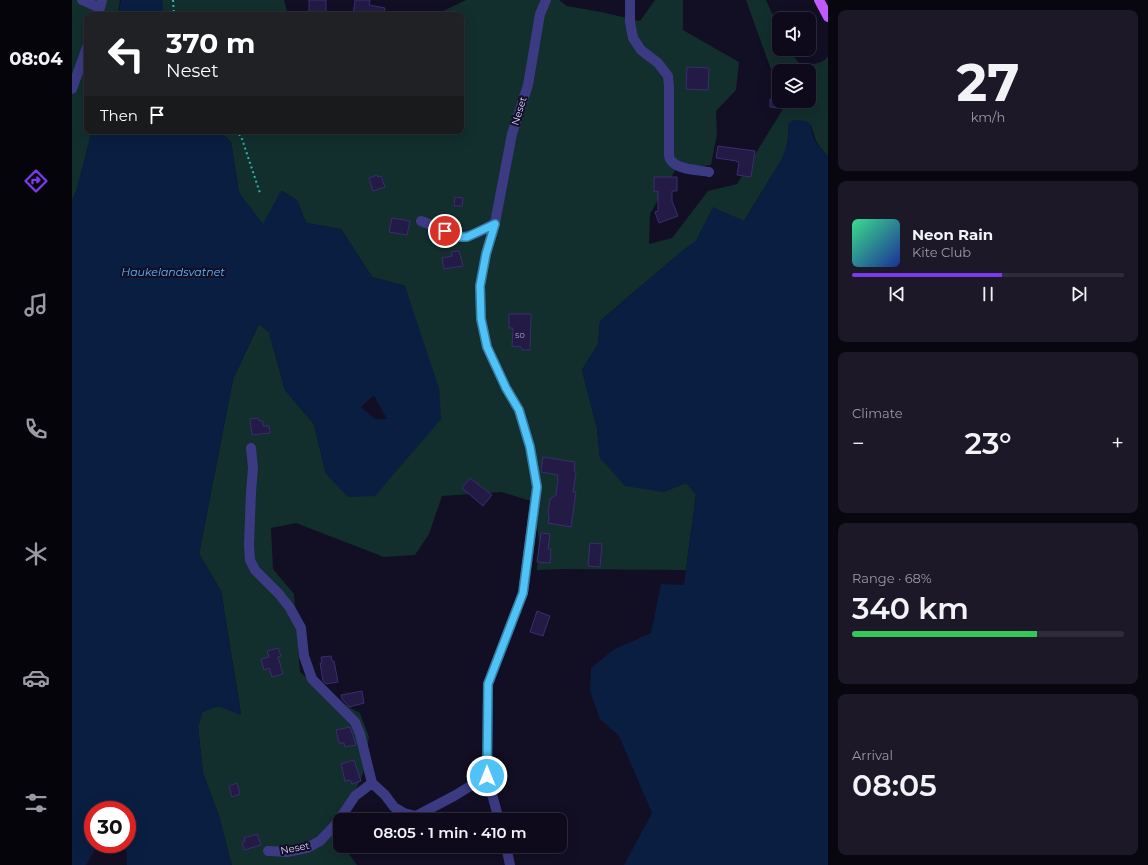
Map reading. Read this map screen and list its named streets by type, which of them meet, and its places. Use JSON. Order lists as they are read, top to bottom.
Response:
{
  "streets": {
    "street": ["Neset"]
  },
  "water": ["Haukelandsvatnet"],
  "house_numbers": ["50"],
  "page": {
    "tabs": "08:04",
    "tile": [
      ["27", "km/h"],
      "Climate",
      ["Range · 68%", "340 km"],
      ["Arrival", "08:05"]
    ],
    "turn": ["370 m", "Neset"],
    "then": "Then",
    "song": ["Neon Rain", "Kite Club"],
    "heat": ["−", "23°", "+"],
    "limit": "30",
    "trip": "08:05 · 1 min · 410 m"
  }
}
